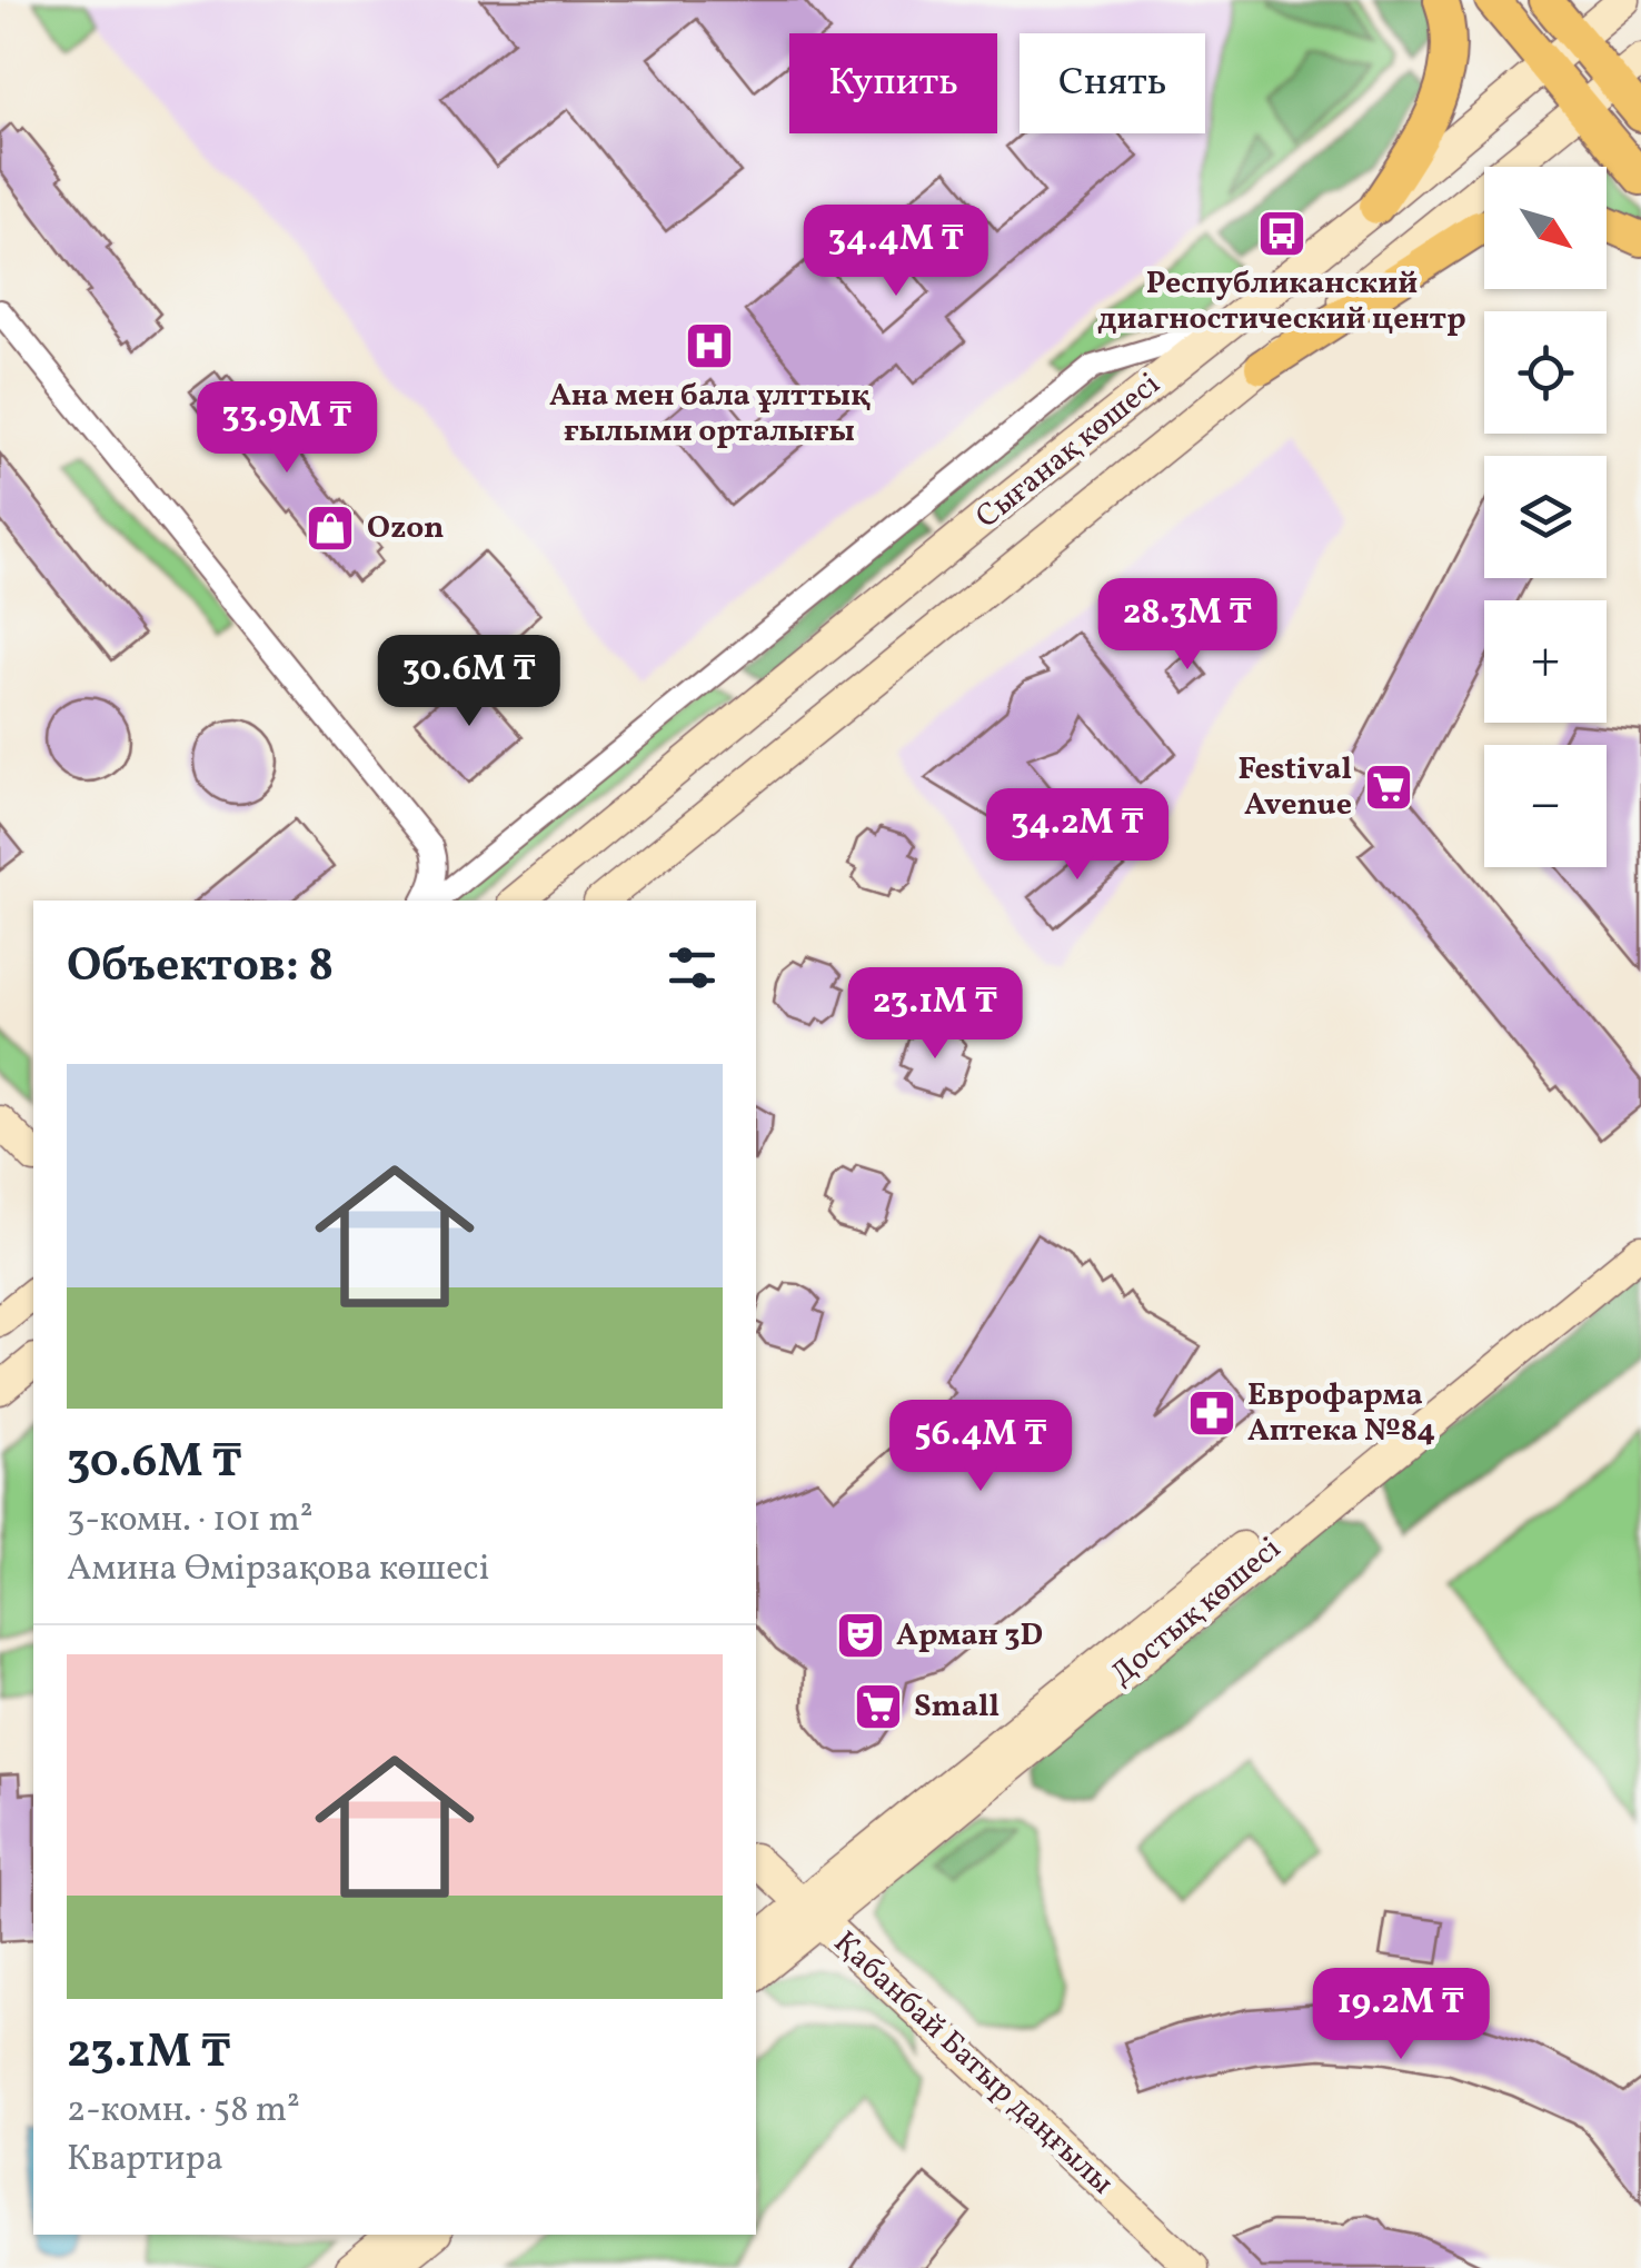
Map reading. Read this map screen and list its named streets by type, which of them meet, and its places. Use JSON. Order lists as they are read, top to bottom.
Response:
{
  "streets": {
    "main road": ["Сығанақ көшесі", "Достық көшесі", "Қабанбай Батыр даңғылы"]
  },
  "crossings": [
    ["Достық көшесі", "Қабанбай Батыр даңғылы"]
  ],
  "places": {
    "bus stop": ["Республиканский диагностический центр"],
    "hospital": ["Ана мен бала ұлттық ғылыми орталығы"],
    "shop": ["Ozon"],
    "supermarket": ["Festival Avenue", "Small"],
    "pharmacy": ["Еврофарма Аптека №84"],
    "theatre": ["Арман 3D"]
  },
  "north": "bottom right",
  "page": {
    "chip": ["Купить", "Снять"],
    "map_buttons": ["+", "−"],
    "price": [
      "34.4M ₸",
      "33.9M ₸",
      "28.3M ₸",
      "30.6M ₸",
      "34.2M ₸",
      "23.1M ₸",
      "56.4M ₸",
      "19.2M ₸"
    ],
    "heading": "Объектов: 8",
    "list": [
      {
        "name": "30.6M ₸",
        "note": "3-комн. · 101 m² · Амина Өмірзақова көшесі"
      },
      {
        "name": "23.1M ₸",
        "note": "2-комн. · 58 m² · Квартира"
      }
    ]
  }
}
